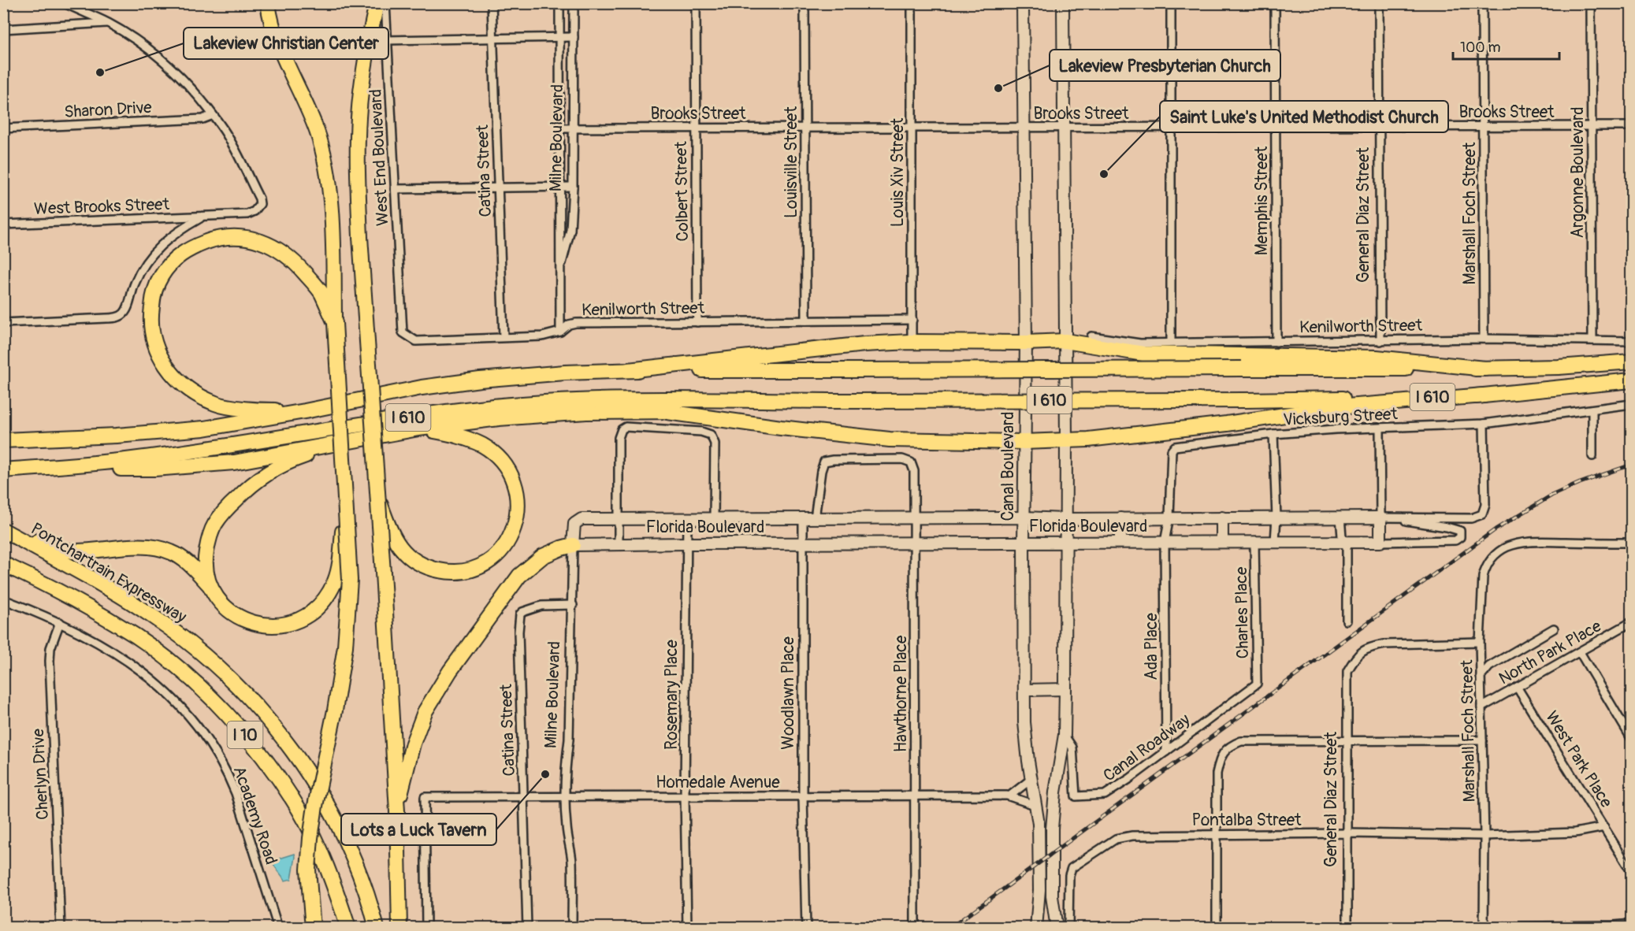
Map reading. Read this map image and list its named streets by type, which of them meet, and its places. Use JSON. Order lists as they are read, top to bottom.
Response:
{
  "streets": {
    "highway": ["I 610", "Pontchartrain Expressway", "I 10"],
    "main road": ["Milne Boulevard", "Canal Boulevard", "Florida Boulevard"],
    "street": [
      "Sharon Drive",
      "Brooks Street",
      "West End Boulevard",
      "Louisville Street",
      "Catina Street",
      "Louis Xiv Street",
      "Argonne Boulevard",
      "Colbert Street",
      "Memphis Street",
      "West Brooks Street",
      "Marshall Foch Street",
      "General Diaz Street",
      "Kenilworth Street",
      "Vicksburg Street",
      "Charles Place",
      "Ada Place",
      "North Park Place",
      "Woodlawn Place",
      "Hawthorne Place",
      "Rosemary Place",
      "Canal Roadway",
      "West Park Place",
      "Cherlyn Drive",
      "Homedale Avenue",
      "Academy Road",
      "Pontalba Street"
    ]
  },
  "crossings": [
    ["Brooks Street", "Milne Boulevard"],
    ["Brooks Street", "Louisville Street"],
    ["Brooks Street", "Louis Xiv Street"],
    ["Brooks Street", "Argonne Boulevard"],
    ["Brooks Street", "Colbert Street"],
    ["Brooks Street", "Memphis Street"],
    ["Brooks Street", "Marshall Foch Street"],
    ["Brooks Street", "General Diaz Street"],
    ["Brooks Street", "Canal Boulevard"],
    ["Milne Boulevard", "Catina Street"],
    ["Milne Boulevard", "Kenilworth Street"],
    ["Milne Boulevard", "Florida Boulevard"],
    ["Milne Boulevard", "Homedale Avenue"],
    ["West End Boulevard", "Kenilworth Street"],
    ["Louisville Street", "Kenilworth Street"],
    ["Catina Street", "Kenilworth Street"],
    ["Catina Street", "Homedale Avenue"],
    ["Louis Xiv Street", "Kenilworth Street"],
    ["Argonne Boulevard", "Kenilworth Street"],
    ["Colbert Street", "Kenilworth Street"],
    ["Memphis Street", "Kenilworth Street"],
    ["Marshall Foch Street", "General Diaz Street"],
    ["Marshall Foch Street", "Kenilworth Street"],
    ["Marshall Foch Street", "North Park Place"],
    ["Marshall Foch Street", "Pontalba Street"],
    ["General Diaz Street", "Kenilworth Street"],
    ["General Diaz Street", "Pontalba Street"],
    ["Vicksburg Street", "Florida Boulevard"],
    ["Vicksburg Street", "Ada Place"],
    ["Canal Boulevard", "Florida Boulevard"],
    ["Canal Boulevard", "Homedale Avenue"],
    ["Florida Boulevard", "Charles Place"],
    ["Florida Boulevard", "Ada Place"],
    ["Florida Boulevard", "Woodlawn Place"],
    ["Florida Boulevard", "Hawthorne Place"],
    ["Florida Boulevard", "Rosemary Place"],
    ["Charles Place", "Canal Roadway"],
    ["Ada Place", "Canal Roadway"],
    ["North Park Place", "West Park Place"],
    ["Woodlawn Place", "Homedale Avenue"],
    ["Hawthorne Place", "Homedale Avenue"],
    ["Rosemary Place", "Homedale Avenue"],
    ["West Park Place", "Pontalba Street"],
    ["Cherlyn Drive", "Academy Road"]
  ],
  "places": [
    "Lakeview Christian Center",
    "Lakeview Presbyterian Church",
    "Saint Luke's United Methodist Church",
    "Lots a Luck Tavern"
  ],
  "scale_bar": "100 m"
}
